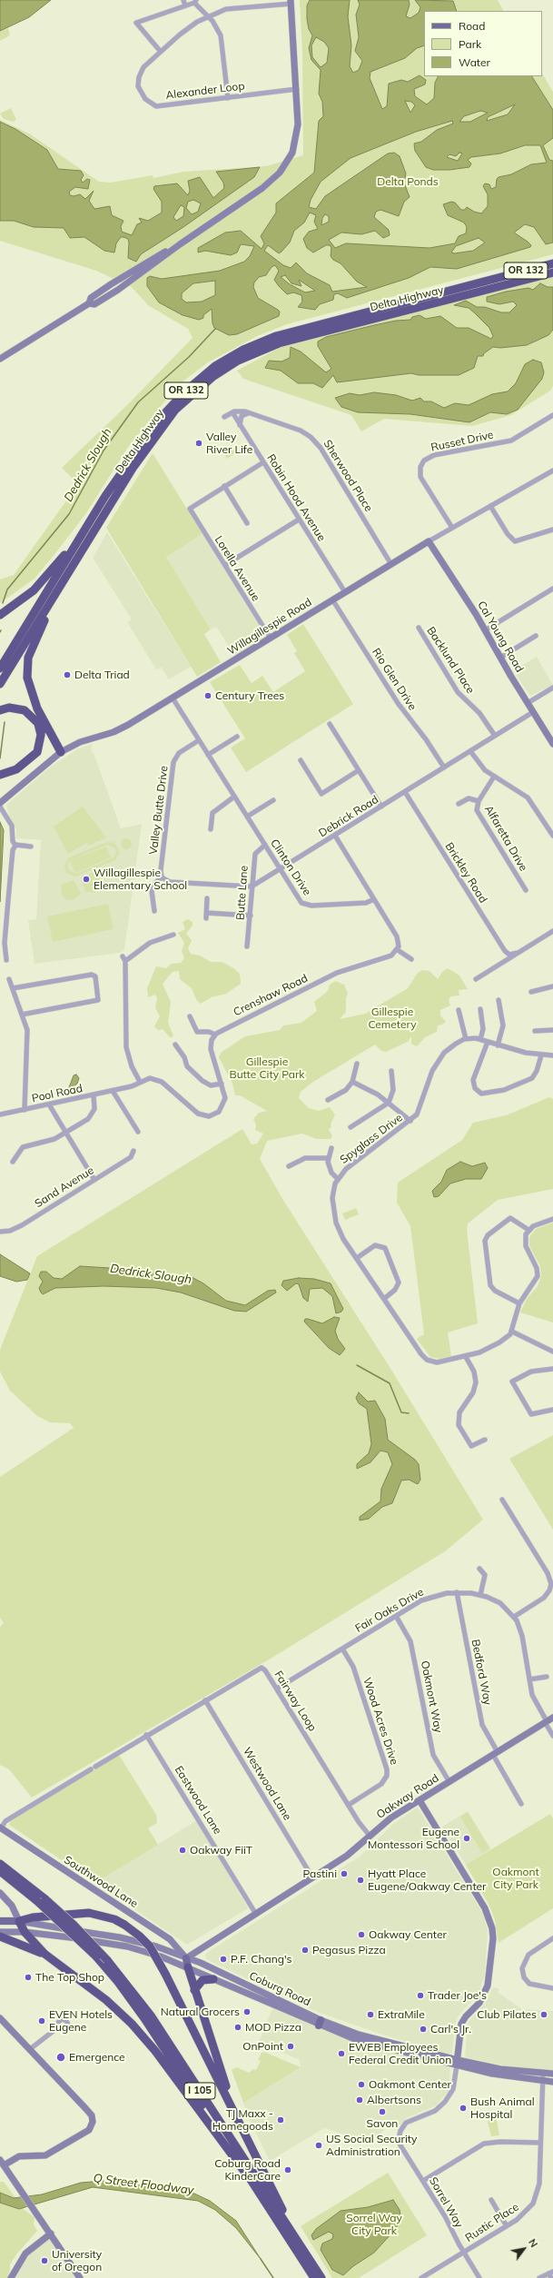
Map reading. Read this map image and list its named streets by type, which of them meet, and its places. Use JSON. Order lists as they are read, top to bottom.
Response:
{
  "streets": {
    "highway": ["OR 132", "Delta Highway", "I 105"],
    "main road": [
      "Willagillespie Road",
      "Cal Young Road",
      "Oakway Road",
      "Southwood Lane",
      "Coburg Road"
    ],
    "street": [
      "Alexander Loop",
      "Russet Drive",
      "Sherwood Place",
      "Robin Hood Avenue",
      "Lorella Avenue",
      "Backlund Place",
      "Rio Glen Drive",
      "Valley Butte Drive",
      "Debrick Road",
      "Alfaretta Drive",
      "Clinton Drive",
      "Brickley Road",
      "Butte Lane",
      "Crenshaw Road",
      "Pool Road",
      "Spyglass Drive",
      "Sand Avenue",
      "Fair Oaks Drive",
      "Bedford Way",
      "Oakmont Way",
      "Fairway Loop",
      "Wood Acres Drive",
      "Westwood Lane",
      "Eastwood Lane",
      "Sorrel Way",
      "Rustic Place"
    ]
  },
  "crossings": [
    ["Russet Drive", "Willagillespie Road"],
    ["Sherwood Place", "Robin Hood Avenue"],
    ["Sherwood Place", "Willagillespie Road"],
    ["Robin Hood Avenue", "Willagillespie Road"],
    ["Lorella Avenue", "Willagillespie Road"],
    ["Willagillespie Road", "Cal Young Road"],
    ["Willagillespie Road", "Rio Glen Drive"],
    ["Willagillespie Road", "Clinton Drive"],
    ["Cal Young Road", "Debrick Road"],
    ["Backlund Place", "Debrick Road"],
    ["Rio Glen Drive", "Debrick Road"],
    ["Valley Butte Drive", "Clinton Drive"],
    ["Debrick Road", "Clinton Drive"],
    ["Debrick Road", "Brickley Road"],
    ["Debrick Road", "Butte Lane"],
    ["Clinton Drive", "Butte Lane"],
    ["Fair Oaks Drive", "Bedford Way"],
    ["Fair Oaks Drive", "Oakmont Way"],
    ["Fair Oaks Drive", "Fairway Loop"],
    ["Fair Oaks Drive", "Wood Acres Drive"],
    ["Fair Oaks Drive", "Oakway Road"],
    ["Bedford Way", "Oakway Road"],
    ["Oakmont Way", "Oakway Road"],
    ["Fairway Loop", "Wood Acres Drive"],
    ["Fairway Loop", "Westwood Lane"],
    ["Fairway Loop", "Oakway Road"],
    ["Fairway Loop", "Eastwood Lane"],
    ["Fairway Loop", "Southwood Lane"],
    ["Westwood Lane", "Oakway Road"],
    ["Oakway Road", "Eastwood Lane"],
    ["Oakway Road", "Southwood Lane"],
    ["Oakway Road", "Coburg Road"],
    ["Southwood Lane", "Coburg Road"],
    ["Coburg Road", "Sorrel Way"],
    ["Coburg Road", "Rustic Place"],
    ["Sorrel Way", "Rustic Place"]
  ],
  "water": ["Dedrick Slough", "Q Street Floodway"],
  "parks": [
    "Delta Ponds",
    "Gillespie Cemetery",
    "Gillespie Butte City Park",
    "Oakmont City Park",
    "Sorrel Way City Park"
  ],
  "places": [
    "Valley River Life",
    "Delta Triad",
    "Century Trees",
    "Willagillespie Elementary School",
    "Eugene Montessori School",
    "Oakway FiiT",
    "Pastini",
    "Hyatt Place Eugene/Oakway Center",
    "Oakway Center",
    "Pegasus Pizza",
    "P.F. Chang's",
    "The Top Shop",
    "Trader Joe's",
    "Natural Grocers",
    "ExtraMile",
    "Club Pilates",
    "EVEN Hotels Eugene",
    "MOD Pizza",
    "Carl's Jr.",
    "OnPoint",
    "EWEB Employees Federal Credit Union",
    "Emergence",
    "Oakmont Center",
    "Albertsons",
    "Bush Animal Hospital",
    "Savon",
    "TJ Maxx - Homegoods",
    "US Social Security Administration",
    "Coburg Road KinderCare",
    "University of Oregon"
  ],
  "legend": ["Road", "Park", "Water"],
  "north": "top right"
}
